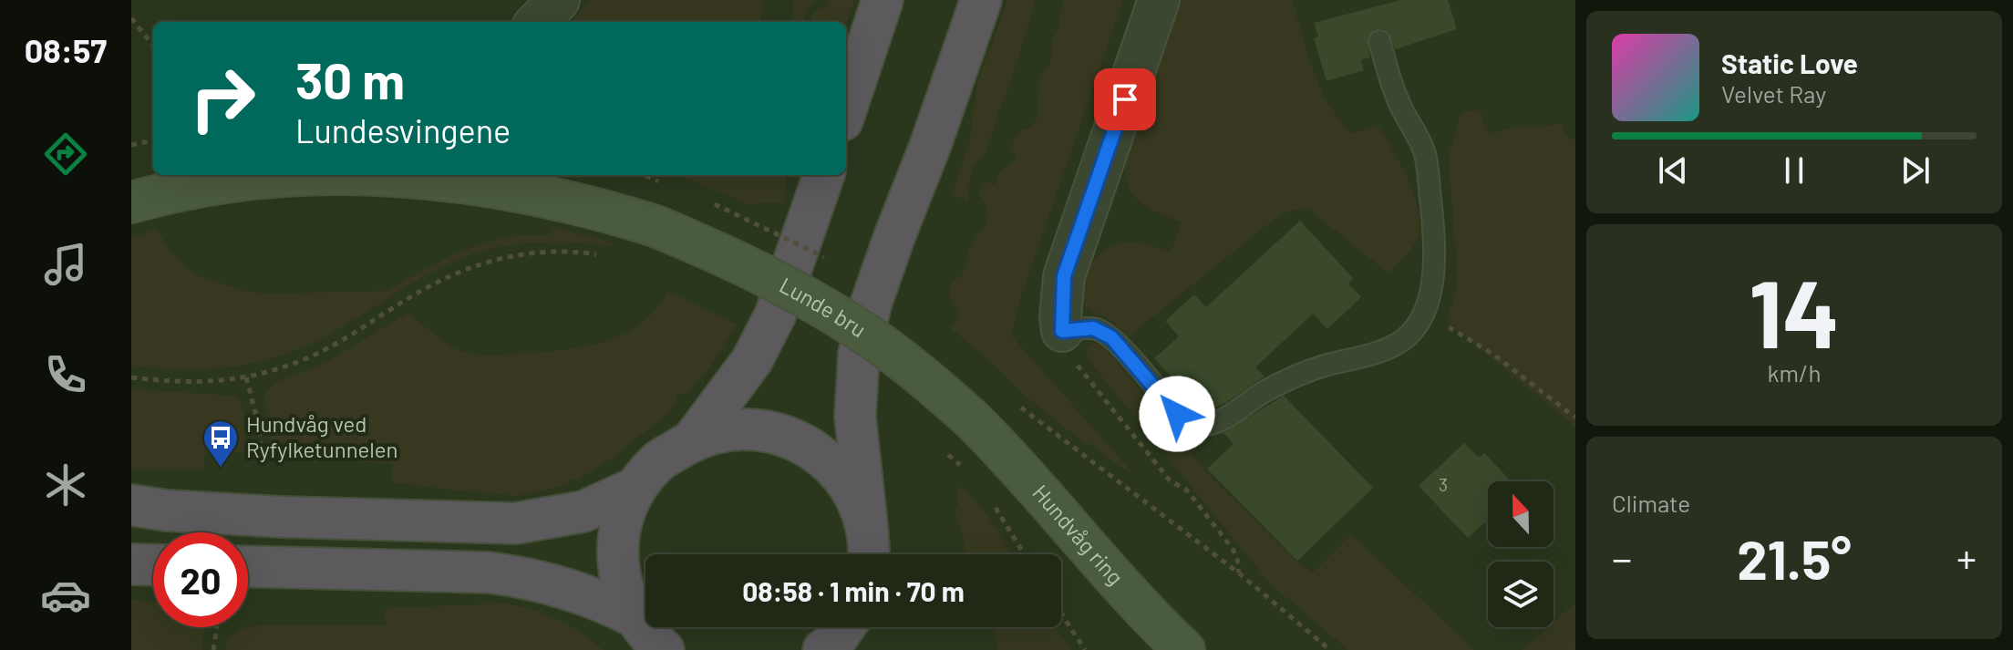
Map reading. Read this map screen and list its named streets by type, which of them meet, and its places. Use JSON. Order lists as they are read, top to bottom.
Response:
{
  "streets": {
    "main road": ["Lunde bru", "Hundvåg ring"]
  },
  "crossings": [
    ["Lunde bru", "Hundvåg ring"]
  ],
  "places": {
    "bus stop": ["Hundvåg ved Ryfylketunnelen"]
  },
  "house_numbers": ["3"],
  "north": "top",
  "page": {
    "tabs": "08:57",
    "turn": ["30 m", "Lundesvingene"],
    "song": ["Static Love", "Velvet Ray"],
    "tile": [
      ["14", "km/h"],
      "Climate"
    ],
    "heat": ["−", "21.5°", "+"],
    "limit": "20",
    "trip": "08:58 · 1 min · 70 m"
  }
}
